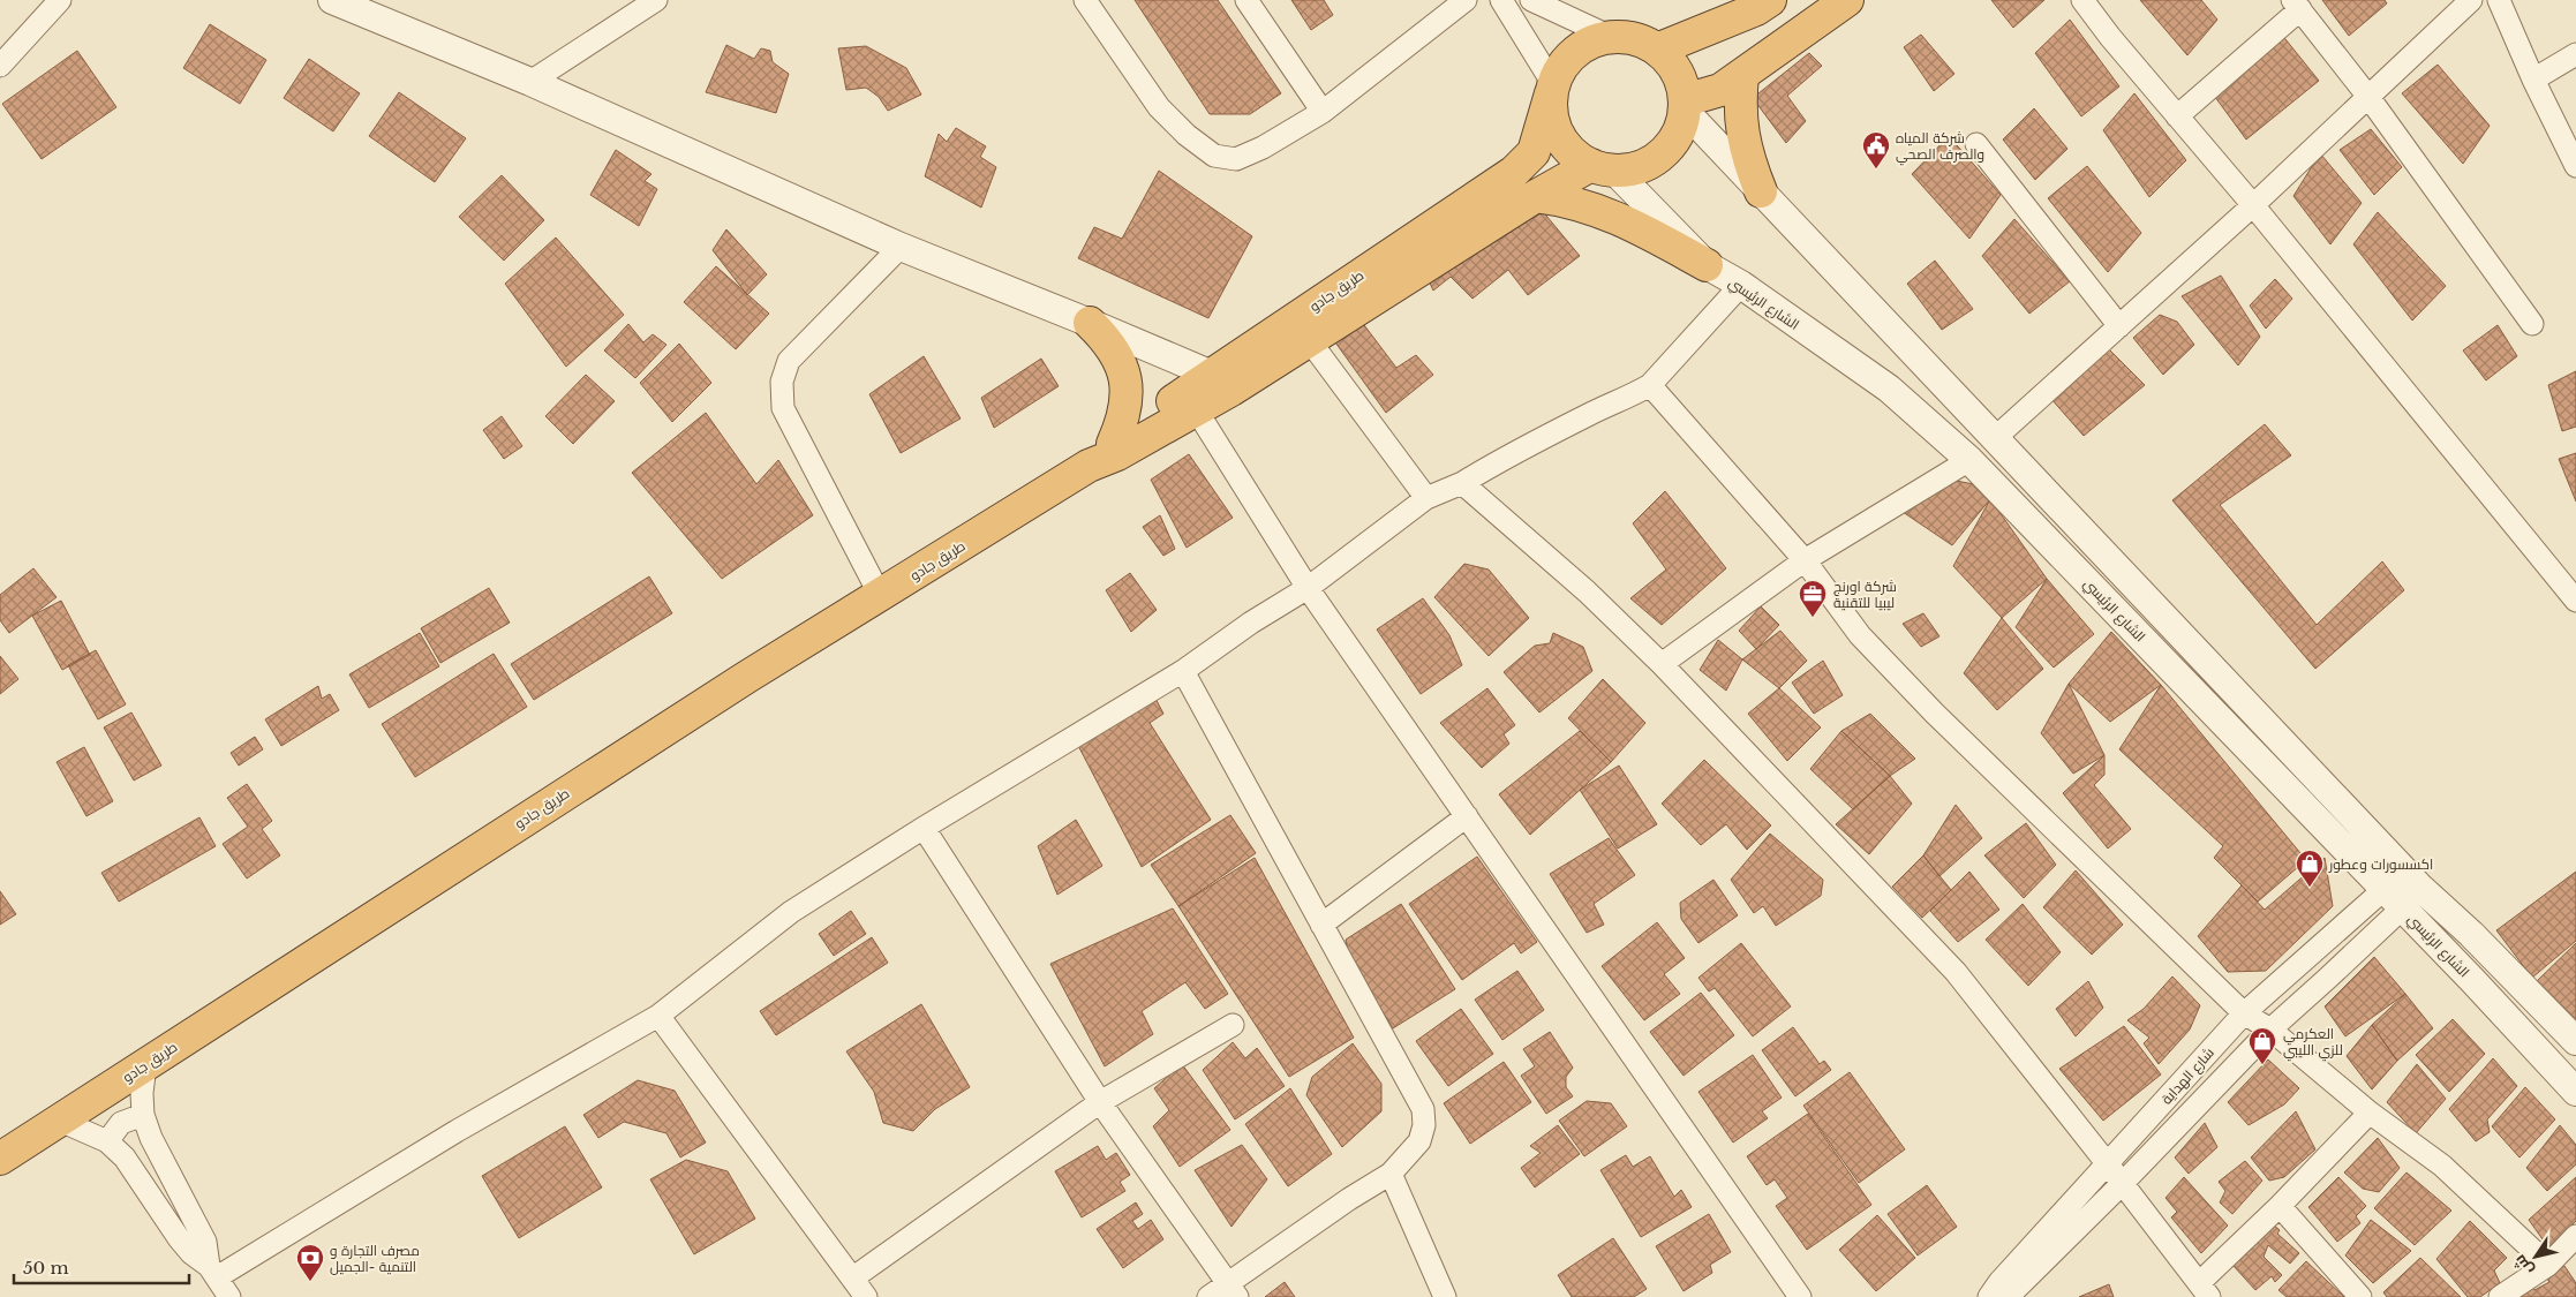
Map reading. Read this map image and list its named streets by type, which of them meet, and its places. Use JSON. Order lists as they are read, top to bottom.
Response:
{
  "streets": {
    "highway": ["طريق جادو"],
    "street": ["الشارع الرئيسي", "شارع الهداية"]
  },
  "crossings": [
    ["طريق جادو", "الشارع الرئيسي"],
    ["الشارع الرئيسي", "شارع الهداية"]
  ],
  "places": {
    "public building": ["شركة المياه والصرف الصحي"],
    "office": ["شركة اورنج ليبيا للتقنية"],
    "shop": ["اكسسورات وعطور", "العكرمي للزي الليبي"],
    "bank": ["مصرف التجارة و التنمية -الجميل"]
  },
  "scale_bar": "50 m",
  "north": "bottom left"
}
